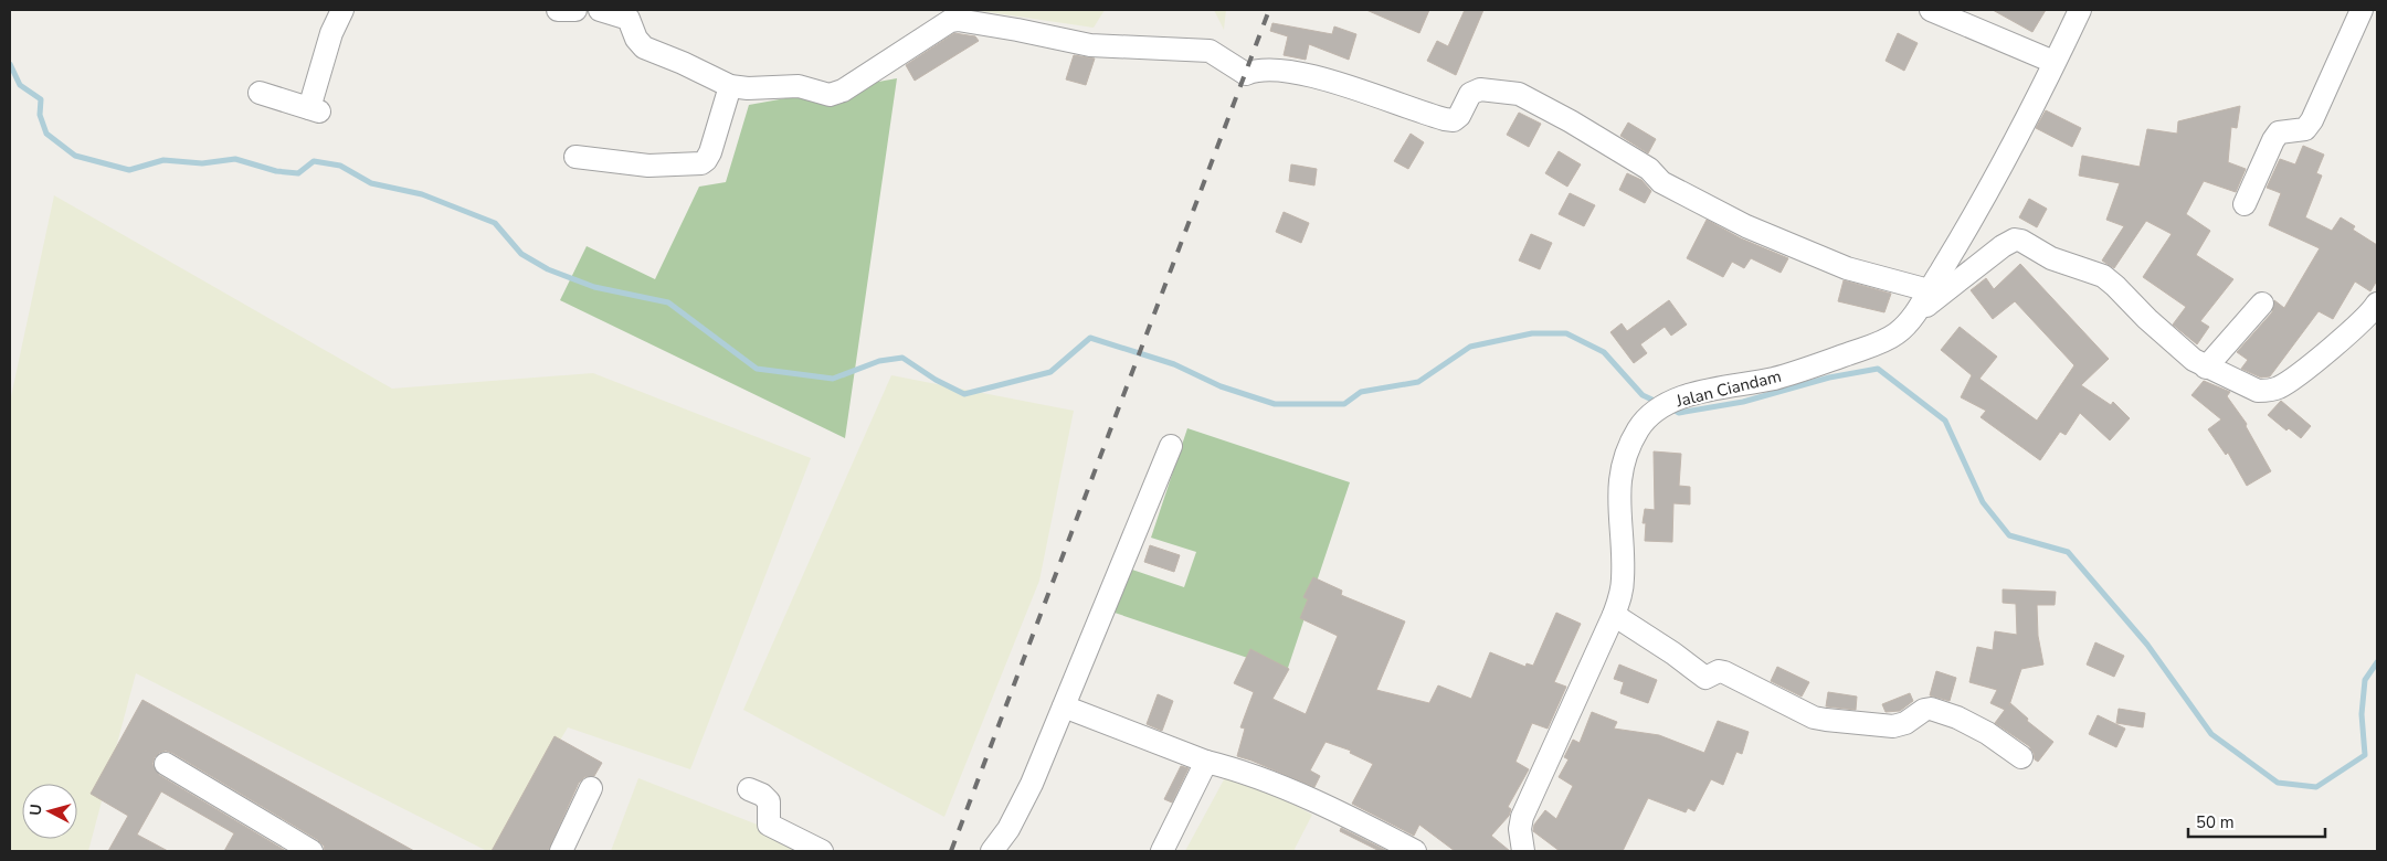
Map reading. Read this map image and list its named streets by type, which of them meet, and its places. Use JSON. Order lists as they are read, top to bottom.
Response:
{
  "streets": {
    "street": ["Jalan Ciandam"]
  },
  "scale_bar": "50 m",
  "north": "left"
}
